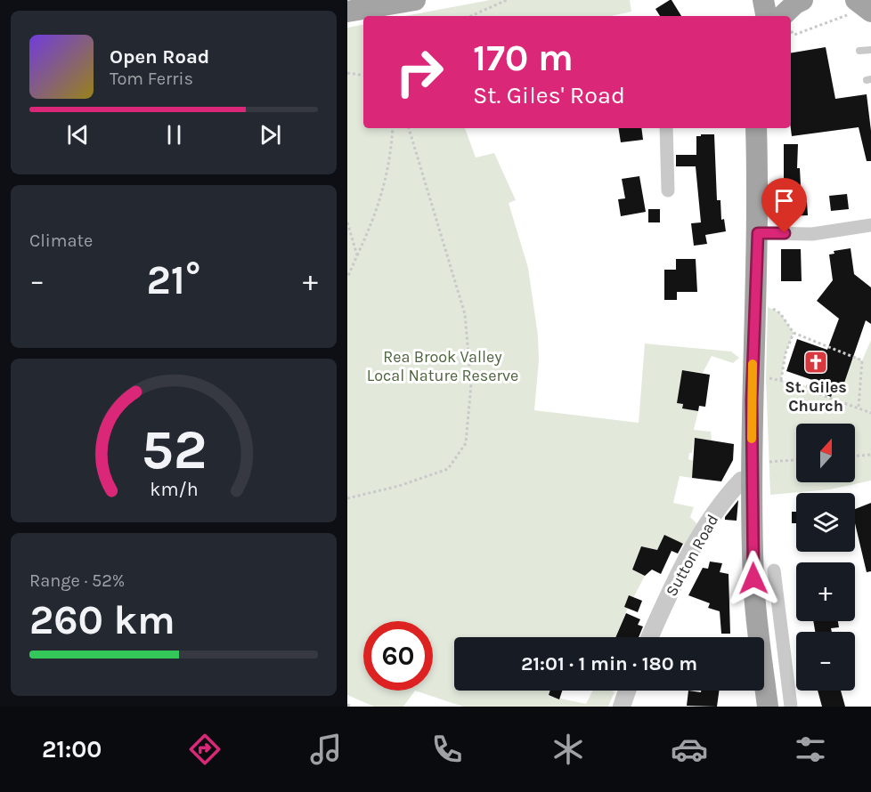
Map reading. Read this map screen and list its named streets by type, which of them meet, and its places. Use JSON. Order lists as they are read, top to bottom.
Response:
{
  "streets": {
    "street": ["Sutton Road"]
  },
  "parks": ["Rea Brook Valley Local Nature Reserve"],
  "places": {
    "church": ["St. Giles Church"]
  },
  "north": "top",
  "page": {
    "turn": ["170 m", "St. Giles' Road"],
    "song": ["Open Road", "Tom Ferris"],
    "tile": [
      "Climate",
      ["Range · 52%", "260 km"]
    ],
    "heat": ["−", "21°", "+"],
    "map_buttons": ["+", "−"],
    "limit": "60",
    "trip": "21:01 · 1 min · 180 m",
    "tabs": "21:00",
    "gauge": ["52", "km/h"]
  }
}
